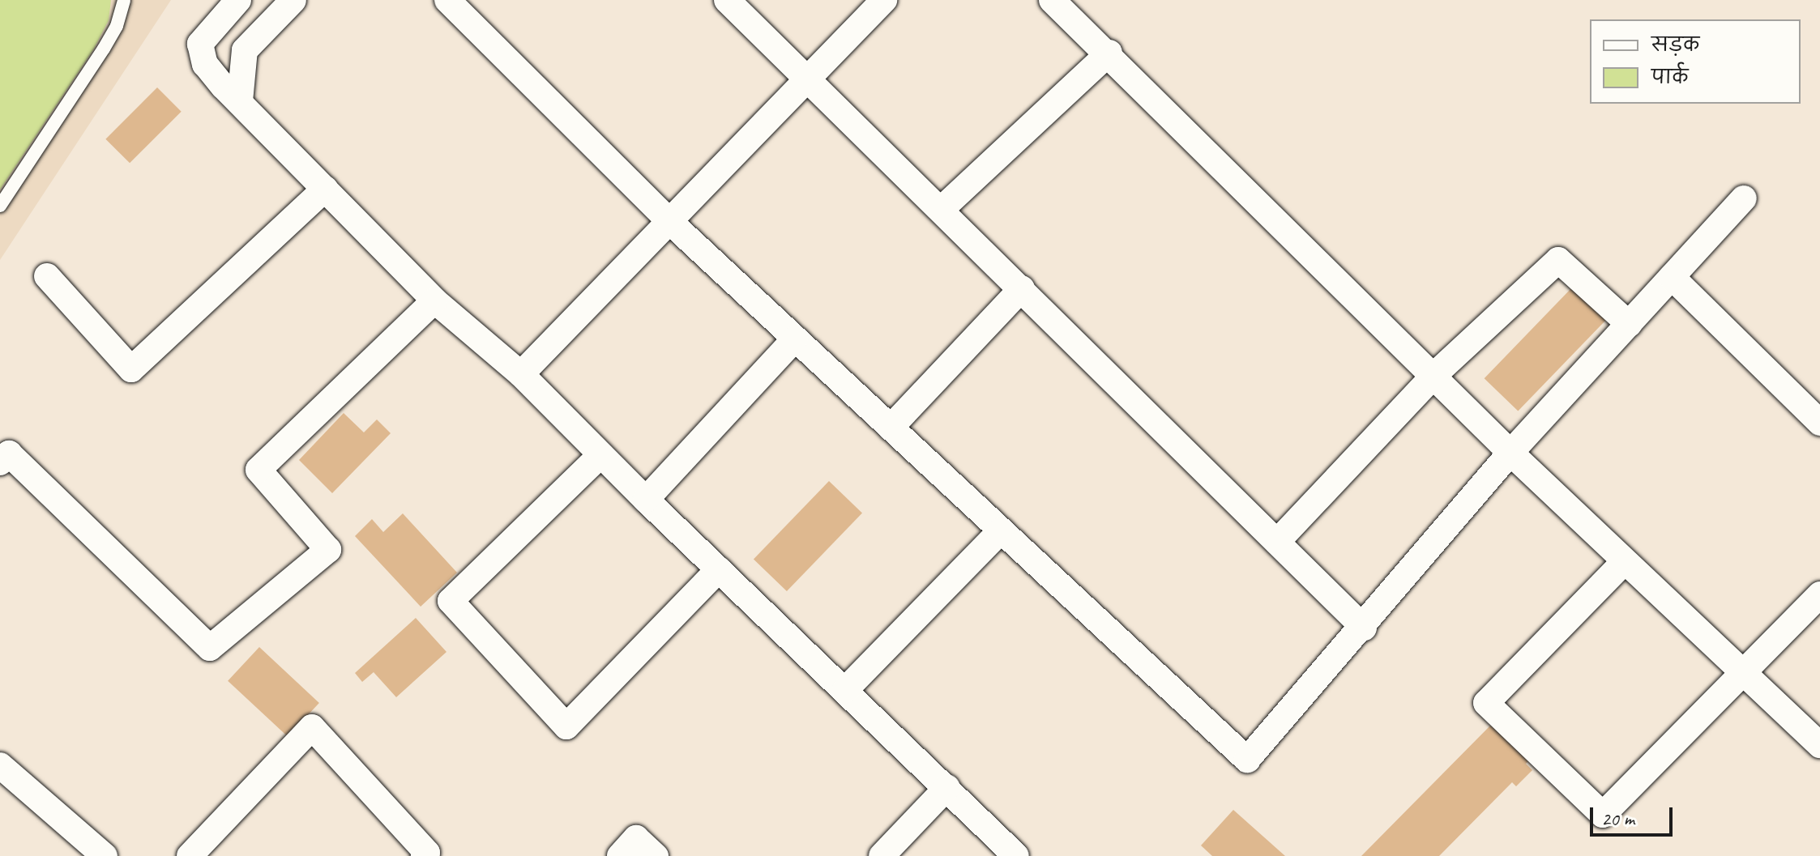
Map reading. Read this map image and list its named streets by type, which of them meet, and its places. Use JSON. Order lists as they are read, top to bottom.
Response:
{
  "legend": ["सड़क", "पार्क"],
  "scale_bar": "20 m"
}
